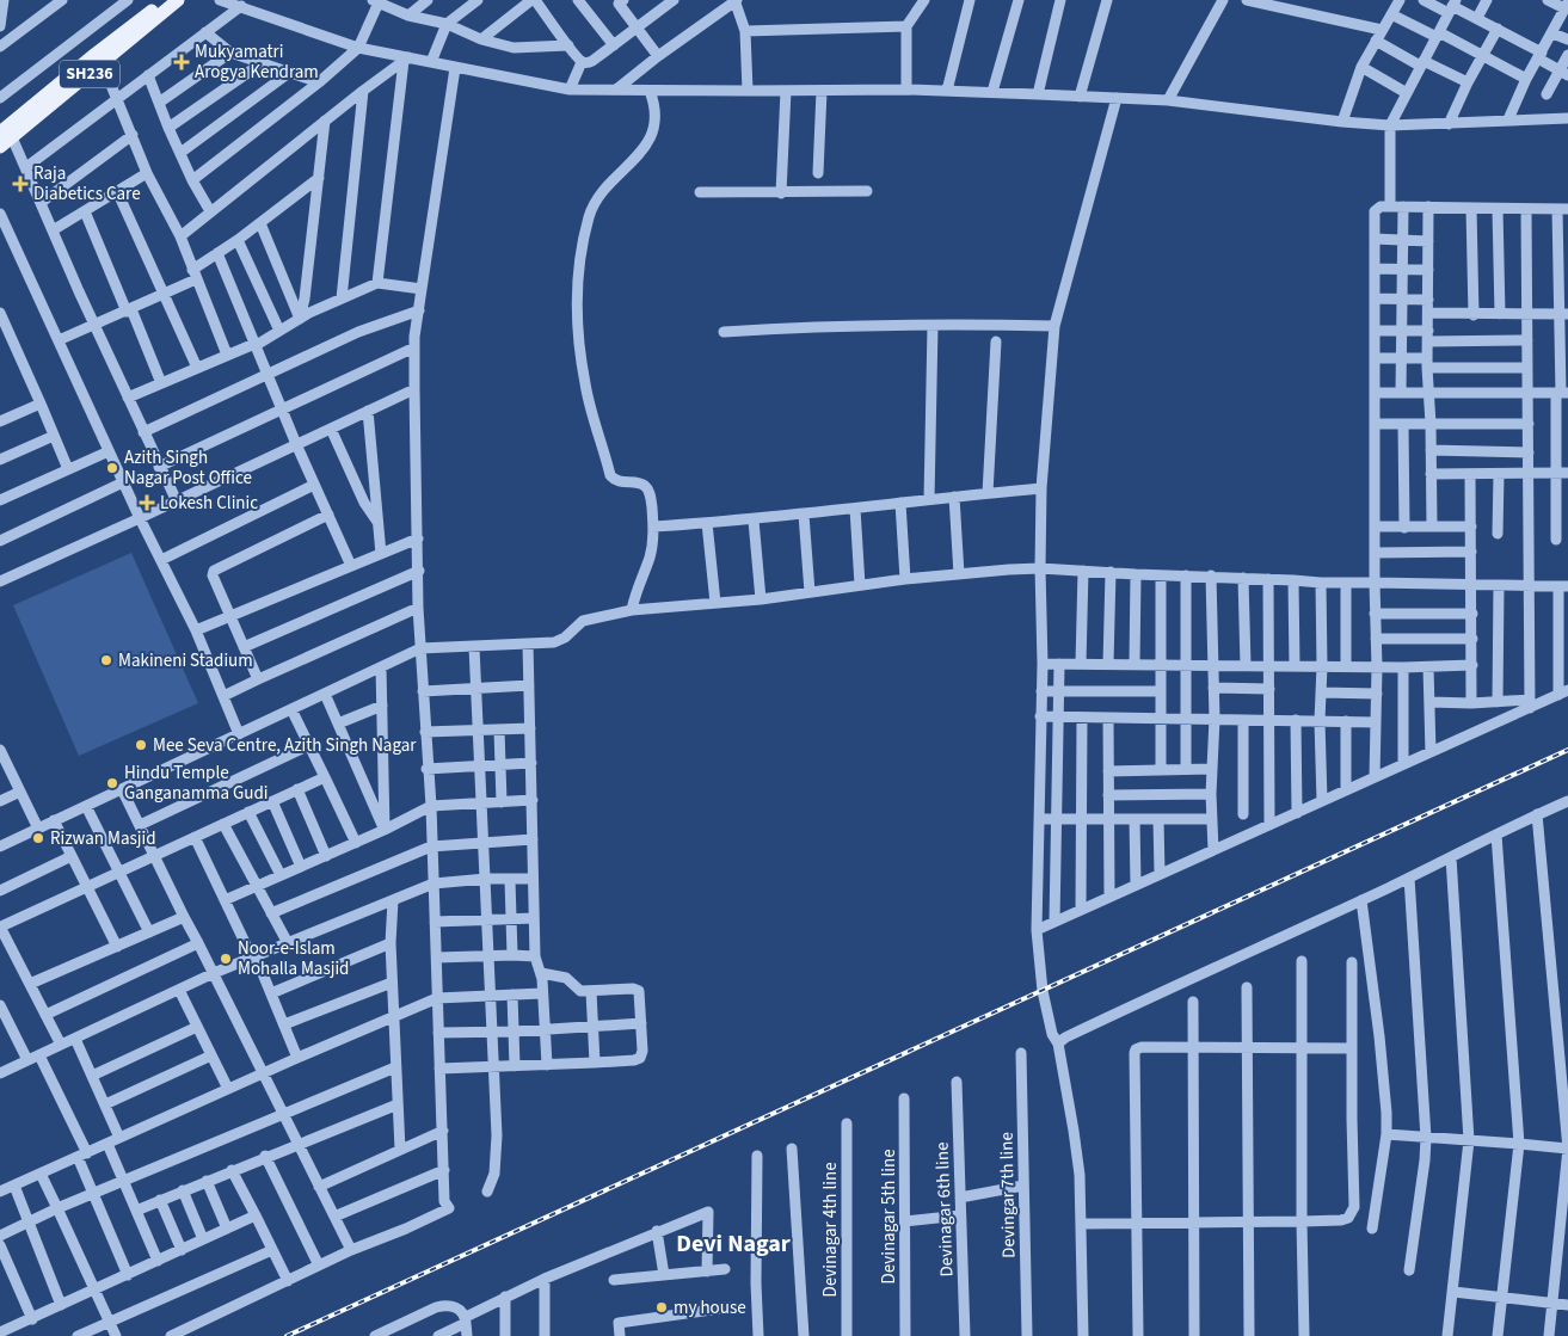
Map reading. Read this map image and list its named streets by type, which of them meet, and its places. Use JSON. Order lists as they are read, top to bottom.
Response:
{
  "streets": {
    "main road": ["SH236"],
    "street": [
      "Devingar 7th line",
      "Devinagar 6th line",
      "Devinagar 5th line",
      "Devinagar 4th line"
    ]
  },
  "districts": ["Devi Nagar"],
  "places": {
    "health": ["Mukyamatri Arogya Kendram", "Raja Diabetics Care", "Lokesh Clinic"],
    "other": [
      "Azith Singh Nagar Post Office",
      "Makineni Stadium",
      "Mee Seva Centre, Azith Singh Nagar",
      "Hindu Temple Ganganamma Gudi",
      "Rizwan Masjid",
      "Noor-e-Islam Mohalla Masjid",
      "my house"
    ]
  }
}
